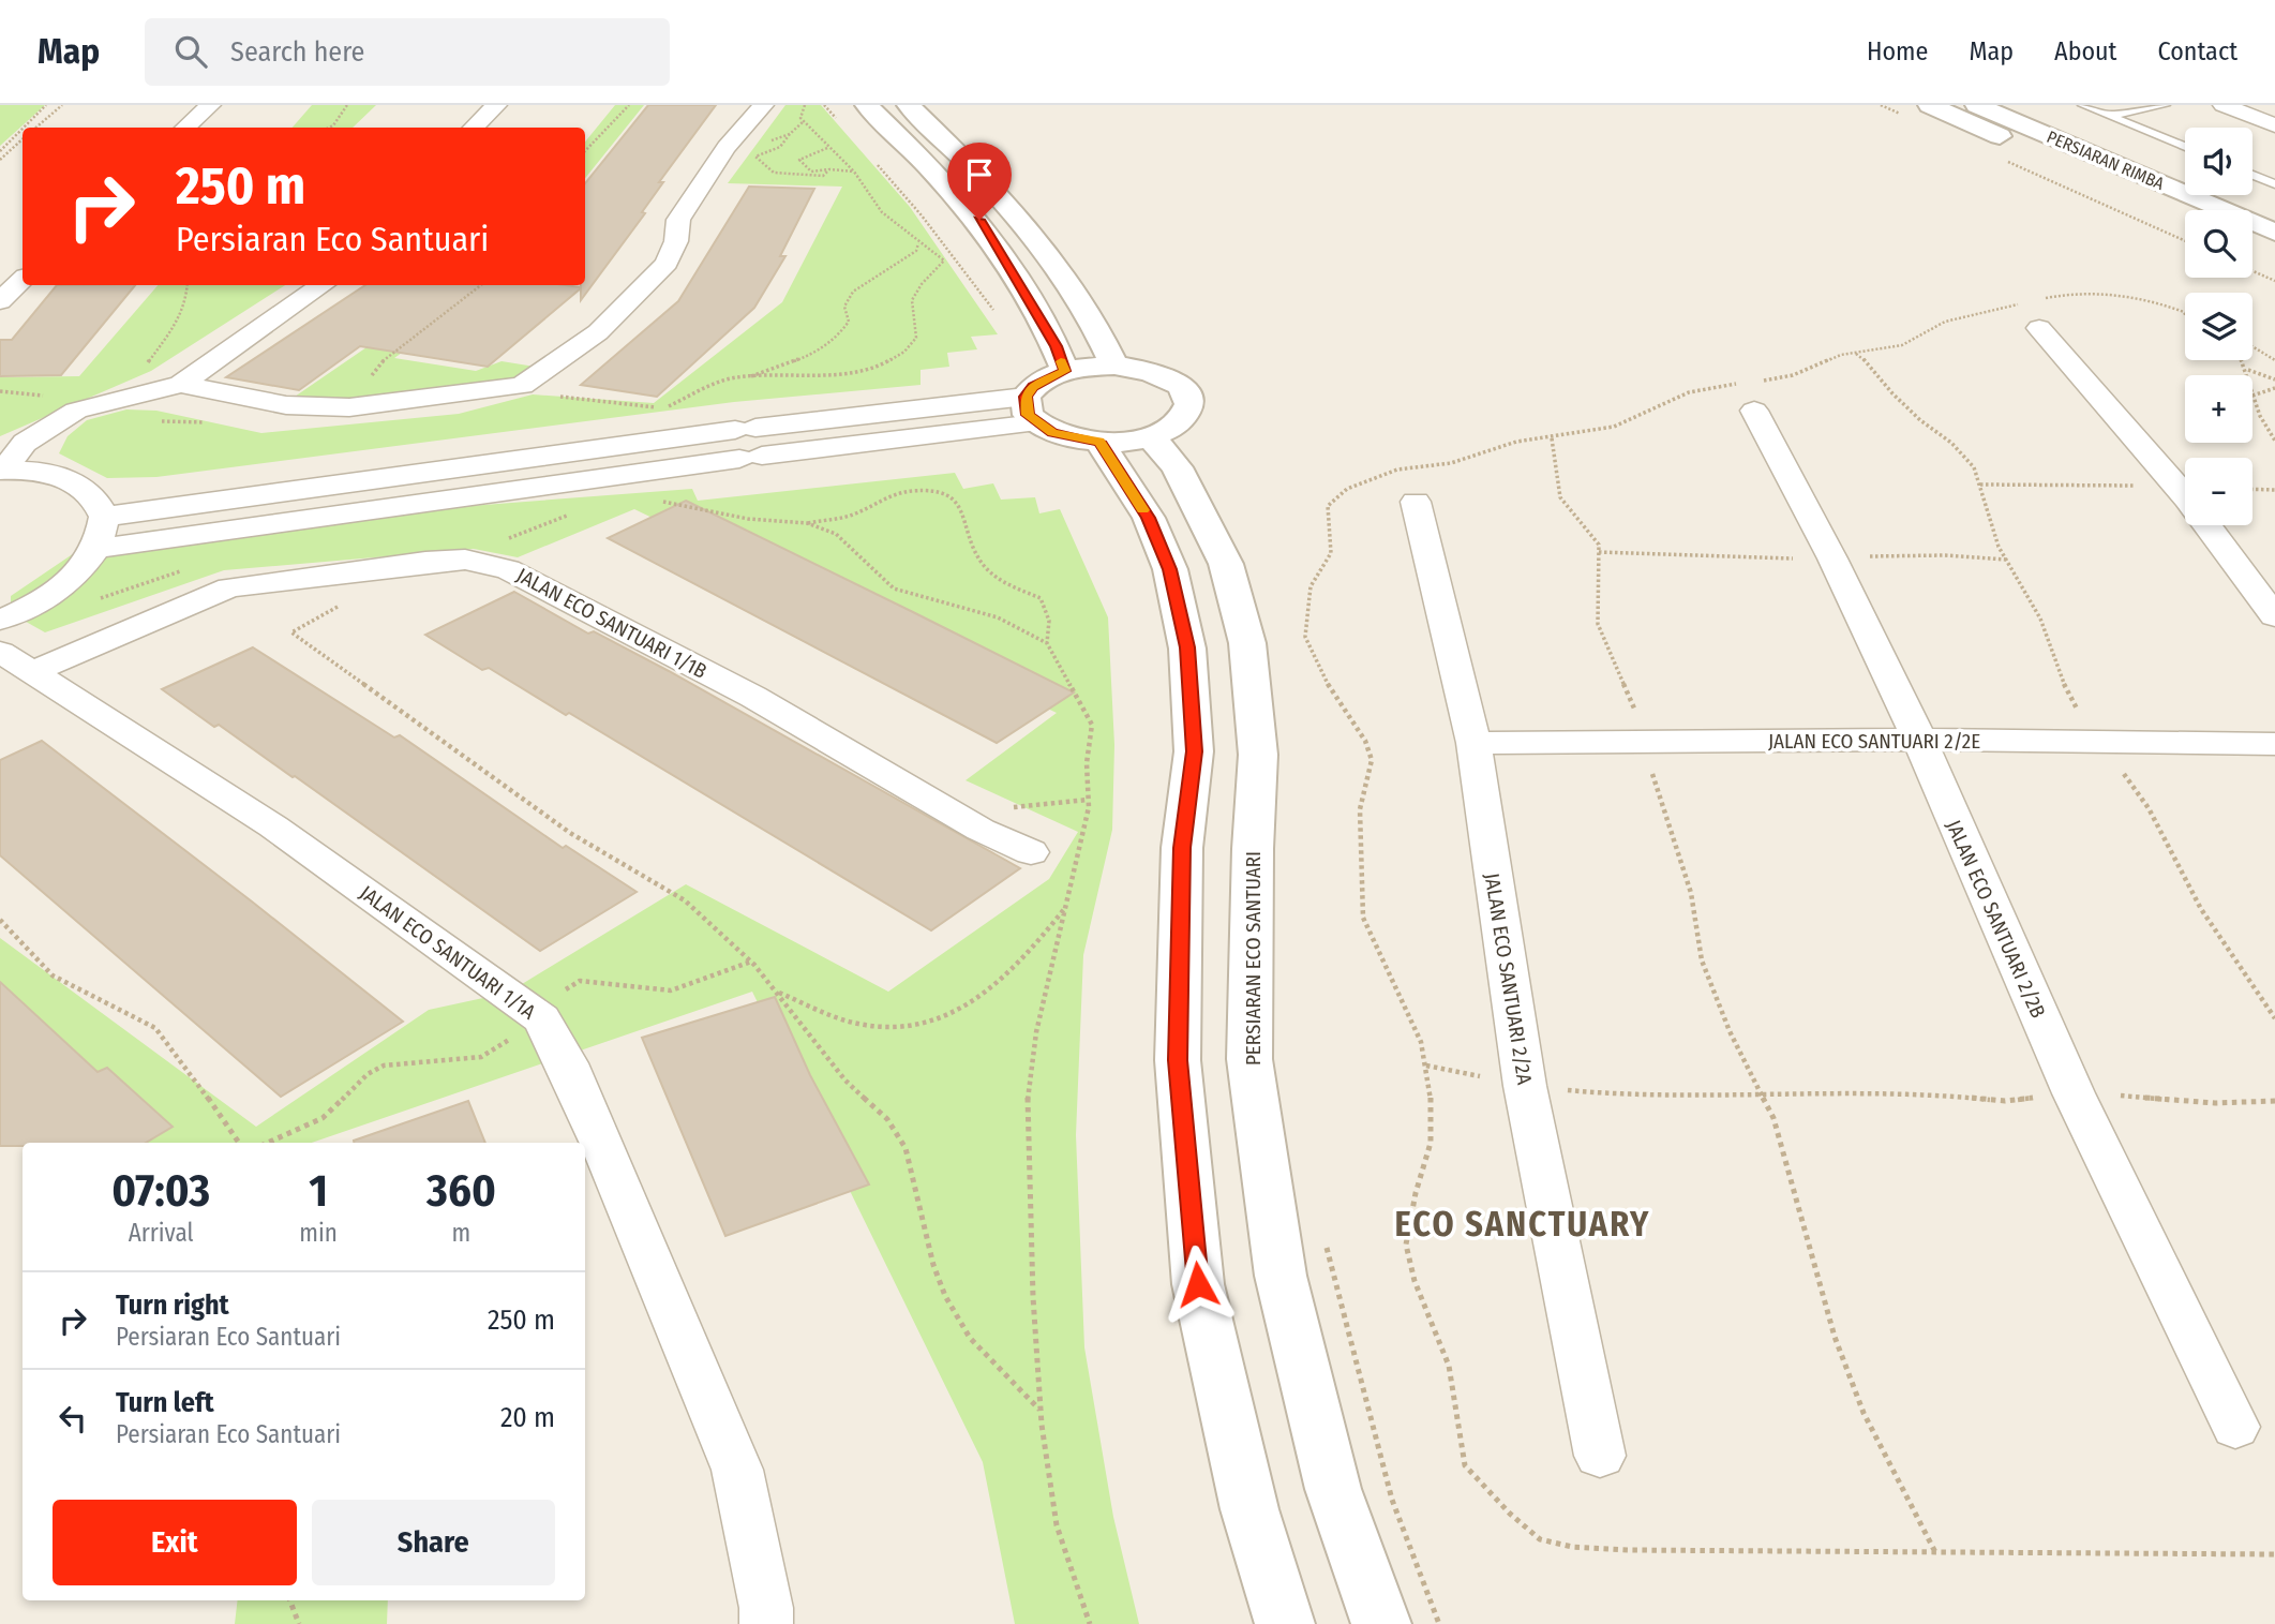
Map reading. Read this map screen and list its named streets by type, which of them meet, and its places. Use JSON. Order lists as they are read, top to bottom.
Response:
{
  "streets": {
    "street": [
      "PERSIARAN RIMBA",
      "JALAN ECO SANTUARI 1/1B",
      "JALAN ECO SANTUARI 2/2E",
      "JALAN ECO SANTUARI 2/2B",
      "JALAN ECO SANTUARI 1/1A",
      "PERSIARAN ECO SANTUARI",
      "JALAN ECO SANTUARI 2/2A"
    ]
  },
  "crossings": [
    ["JALAN ECO SANTUARI 1/1B", "JALAN ECO SANTUARI 1/1A"],
    ["JALAN ECO SANTUARI 2/2E", "JALAN ECO SANTUARI 2/2B"],
    ["JALAN ECO SANTUARI 2/2E", "JALAN ECO SANTUARI 2/2A"]
  ],
  "districts": ["ECO SANCTUARY"],
  "page": {
    "header": "Map",
    "search": "Search here",
    "nav": [
      "Home",
      "Map",
      "About",
      "Contact"
    ],
    "map_buttons": ["+", "−"],
    "turn": ["250 m", "Persiaran Eco Santuari"],
    "eta": [
      "07:03",
      "Arrival",
      "1",
      "min",
      "360",
      "m"
    ],
    "list": [
      {
        "name": "Turn right",
        "note": "Persiaran Eco Santuari",
        "value": "250 m"
      },
      {
        "name": "Turn left",
        "note": "Persiaran Eco Santuari",
        "value": "20 m"
      }
    ],
    "buttons": ["Exit", "Share"]
  }
}
